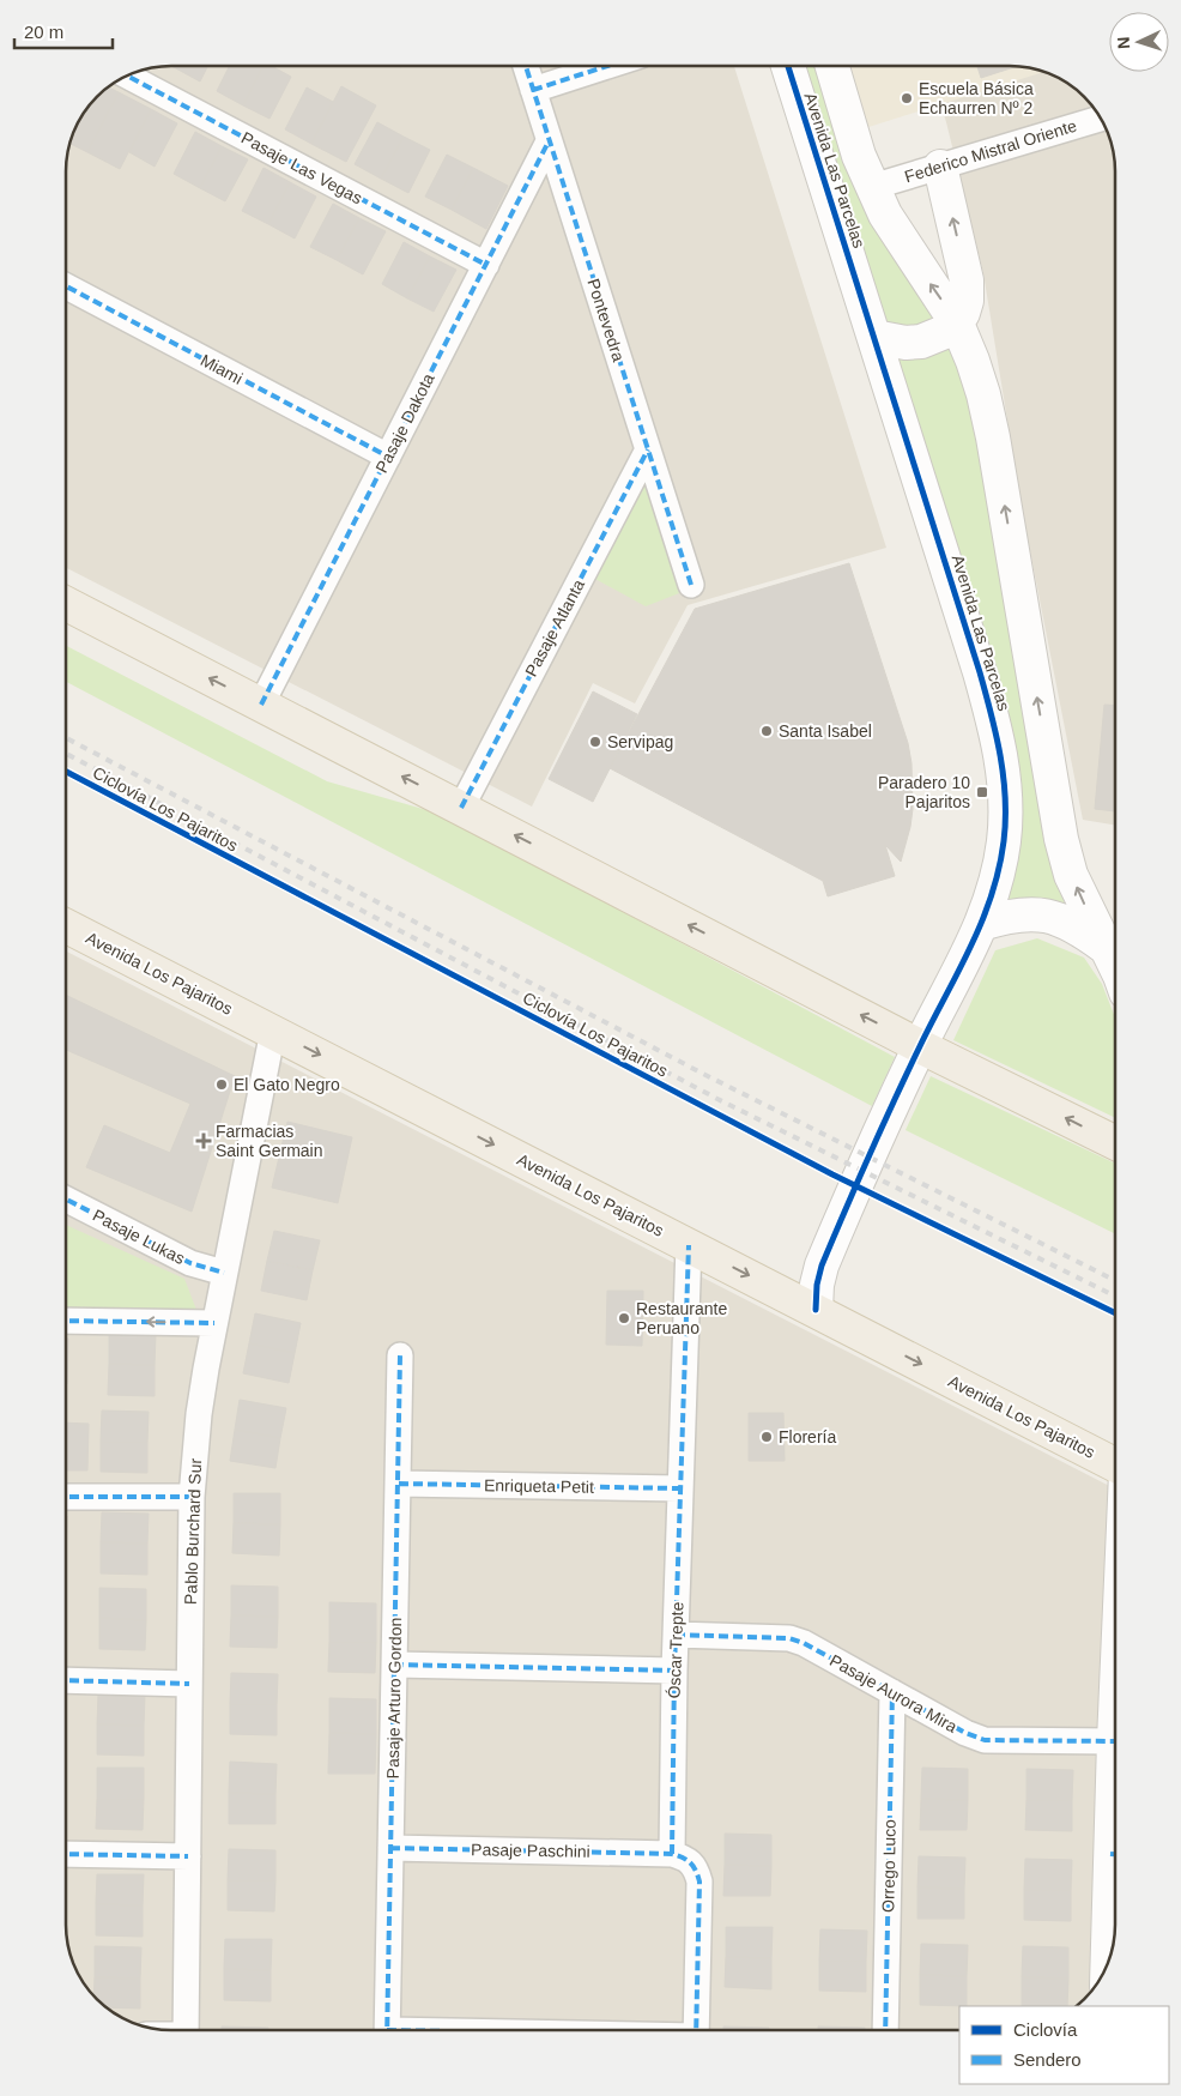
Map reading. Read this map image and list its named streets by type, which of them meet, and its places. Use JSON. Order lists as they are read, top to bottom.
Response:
{
  "streets": {
    "main road": ["Avenida Los Pajaritos"],
    "street": [
      "Federico Mistral Oriente",
      "Pasaje Las Vegas",
      "Avenida Las Parcelas",
      "Pontevedra",
      "Miami",
      "Pasaje Dakota",
      "Pasaje Atlanta",
      "Pasaje Lukas",
      "Enriqueta Petit",
      "Pablo Burchard Sur",
      "Óscar Trepte",
      "Pasaje Aurora Mira",
      "Pasaje Arturo Gordon",
      "Pasaje Paschini",
      "Orrego Luco"
    ],
    "cycle path": ["Ciclovía Los Pajaritos"]
  },
  "crossings": [
    ["Federico Mistral Oriente", "Avenida Las Parcelas"],
    ["Pasaje Las Vegas", "Pasaje Dakota"],
    ["Avenida Las Parcelas", "Avenida Los Pajaritos"],
    ["Pontevedra", "Pasaje Dakota"],
    ["Pontevedra", "Pasaje Atlanta"],
    ["Miami", "Pasaje Dakota"],
    ["Avenida Los Pajaritos", "Pablo Burchard Sur"],
    ["Avenida Los Pajaritos", "Óscar Trepte"],
    ["Pasaje Lukas", "Pablo Burchard Sur"],
    ["Enriqueta Petit", "Óscar Trepte"],
    ["Enriqueta Petit", "Pasaje Arturo Gordon"],
    ["Óscar Trepte", "Pasaje Aurora Mira"],
    ["Óscar Trepte", "Pasaje Paschini"],
    ["Pasaje Aurora Mira", "Orrego Luco"],
    ["Pasaje Arturo Gordon", "Pasaje Paschini"]
  ],
  "places": {
    "other": [
      "Escuela Básica Echaurren Nº 2",
      "Santa Isabel",
      "Servipag",
      "El Gato Negro",
      "Restaurante Peruano",
      "Florería"
    ],
    "transit": ["Paradero 10 Pajaritos"],
    "health": ["Farmacias Saint Germain"]
  },
  "legend": ["Ciclovía", "Sendero"],
  "scale_bar": "20 m",
  "north": "left"
}
